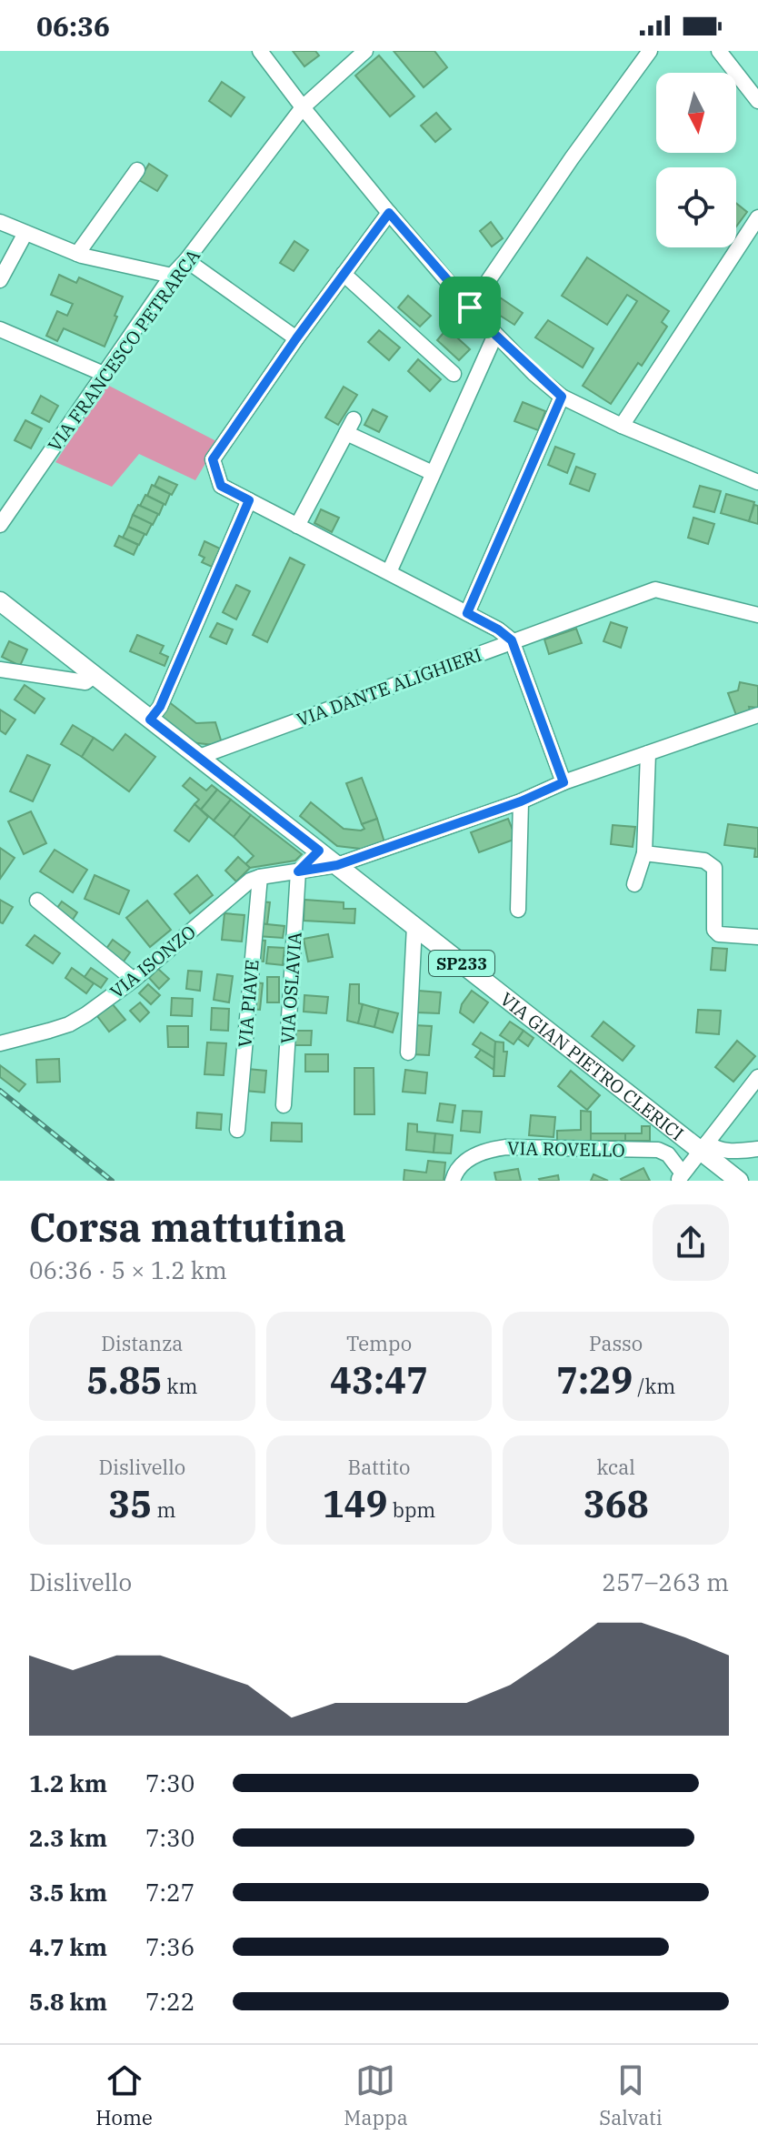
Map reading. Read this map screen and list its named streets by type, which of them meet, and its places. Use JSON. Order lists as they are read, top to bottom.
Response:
{
  "streets": {
    "main road": ["SP233", "VIA GIAN PIETRO CLERICI"],
    "street": [
      "VIA FRANCESCO PETRARCA",
      "VIA DANTE ALIGHIERI",
      "VIA ISONZO",
      "VIA OSLAVIA",
      "VIA PIAVE",
      "VIA ROVELLO"
    ]
  },
  "crossings": [
    ["VIA DANTE ALIGHIERI", "VIA GIAN PIETRO CLERICI"],
    ["VIA ISONZO", "VIA OSLAVIA"],
    ["VIA ISONZO", "VIA PIAVE"],
    ["VIA ISONZO", "VIA GIAN PIETRO CLERICI"],
    ["VIA GIAN PIETRO CLERICI", "VIA ROVELLO"]
  ],
  "north": "bottom",
  "page": {
    "status": "06:36",
    "heading": ["Corsa mattutina", "06:36 · 5 × 1.2 km"],
    "stats": [
      ["Distanza", "5.85 km"],
      ["Tempo", "43:47"],
      ["Passo", "7:29 /km"],
      ["Dislivello", "35 m"],
      ["Battito", "149 bpm"],
      ["kcal", "368"]
    ],
    "chart": ["Dislivello", "257–263 m"],
    "list": [
      {
        "name": "1.2 km",
        "note": "7:30"
      },
      {
        "name": "2.3 km",
        "note": "7:30"
      },
      {
        "name": "3.5 km",
        "note": "7:27"
      },
      {
        "name": "4.7 km",
        "note": "7:36"
      },
      {
        "name": "5.8 km",
        "note": "7:22"
      }
    ],
    "tabs": ["Home", "Mappa", "Salvati"]
  }
}
